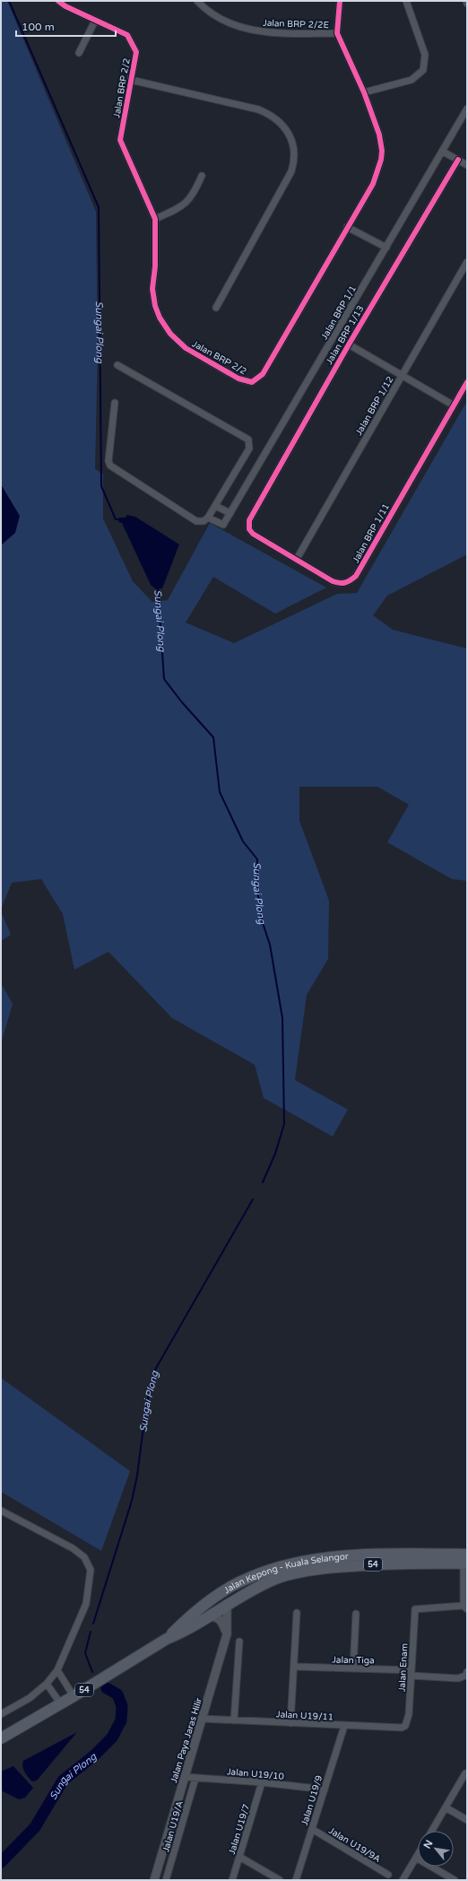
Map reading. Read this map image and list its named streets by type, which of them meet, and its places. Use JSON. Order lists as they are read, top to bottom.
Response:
{
  "streets": {
    "highway": ["54", "Jalan Kepong - Kuala Selangor"],
    "street": [
      "Jalan BRP 2/2E",
      "Jalan BRP 2/2",
      "Jalan BRP 1/1",
      "Jalan BRP 1/13",
      "Jalan BRP 1/12",
      "Jalan BRP 1/11",
      "Jalan Tiga",
      "Jalan Enam",
      "Jalan U19/11",
      "Jalan Paya Jaras Hilir",
      "Jalan U19/10",
      "Jalan U19/9",
      "Jalan U19/A",
      "Jalan U19/7",
      "Jalan U19/9A"
    ]
  },
  "crossings": [
    ["Jalan BRP 2/2E", "Jalan BRP 2/2"],
    ["Jalan BRP 1/13", "Jalan BRP 1/11"],
    ["Jalan BRP 1/12", "Jalan BRP 1/11"],
    ["Jalan Kepong - Kuala Selangor", "Jalan Paya Jaras Hilir"],
    ["Jalan Tiga", "Jalan Enam"],
    ["Jalan Enam", "Jalan U19/11"],
    ["Jalan U19/11", "Jalan Paya Jaras Hilir"],
    ["Jalan U19/11", "Jalan U19/9"],
    ["Jalan Paya Jaras Hilir", "Jalan U19/10"],
    ["Jalan U19/10", "Jalan U19/9"],
    ["Jalan U19/10", "Jalan U19/A"],
    ["Jalan U19/10", "Jalan U19/7"],
    ["Jalan U19/9", "Jalan U19/9A"]
  ],
  "water": ["Sungai Plong"],
  "scale_bar": "100 m",
  "north": "top left"
}
